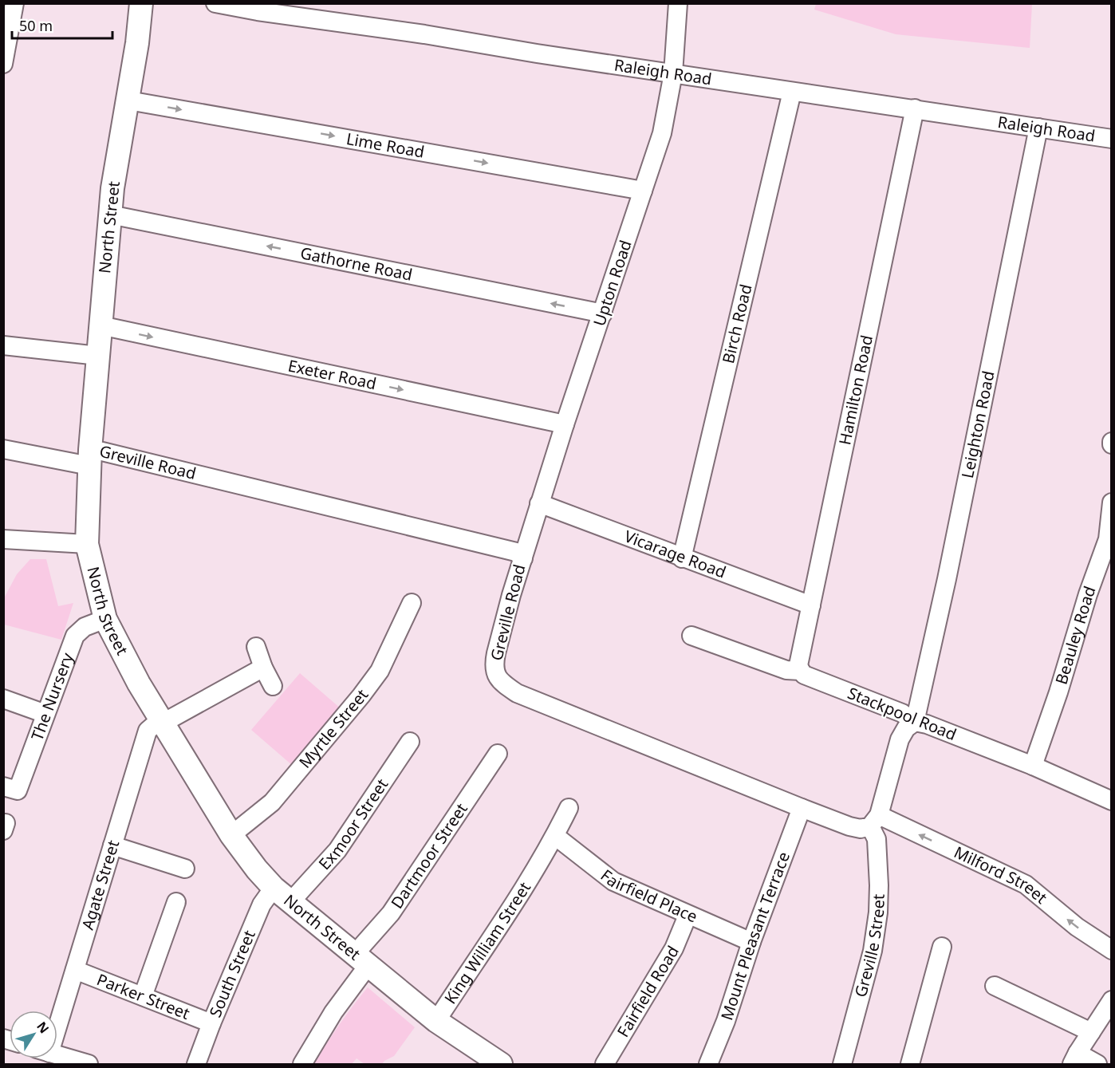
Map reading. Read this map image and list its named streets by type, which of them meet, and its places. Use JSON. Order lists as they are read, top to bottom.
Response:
{
  "streets": {
    "main road": ["North Street"],
    "street": [
      "Raleigh Road",
      "Lime Road",
      "Gathorne Road",
      "Upton Road",
      "Birch Road",
      "Exeter Road",
      "Hamilton Road",
      "Leighton Road",
      "Greville Road",
      "Vicarage Road",
      "Beauley Road",
      "The Nursery",
      "Stackpool Road",
      "Myrtle Street",
      "Exmoor Street",
      "Dartmoor Street",
      "Milford Street",
      "Agate Street",
      "Fairfield Place",
      "Mount Pleasant Terrace",
      "King William Street",
      "Greville Street",
      "South Street",
      "Fairfield Road",
      "Parker Street"
    ]
  },
  "crossings": [
    ["Raleigh Road", "Upton Road"],
    ["Raleigh Road", "Birch Road"],
    ["Raleigh Road", "Hamilton Road"],
    ["Raleigh Road", "Leighton Road"],
    ["Lime Road", "North Street"],
    ["Lime Road", "Upton Road"],
    ["North Street", "Gathorne Road"],
    ["North Street", "Exeter Road"],
    ["North Street", "Greville Road"],
    ["North Street", "The Nursery"],
    ["North Street", "Myrtle Street"],
    ["North Street", "Exmoor Street"],
    ["North Street", "Dartmoor Street"],
    ["North Street", "Agate Street"],
    ["North Street", "King William Street"],
    ["North Street", "South Street"],
    ["Gathorne Road", "Upton Road"],
    ["Upton Road", "Exeter Road"],
    ["Upton Road", "Greville Road"],
    ["Upton Road", "Vicarage Road"],
    ["Birch Road", "Vicarage Road"],
    ["Hamilton Road", "Vicarage Road"],
    ["Hamilton Road", "Stackpool Road"],
    ["Leighton Road", "Stackpool Road"],
    ["Greville Road", "Milford Street"],
    ["Greville Road", "Mount Pleasant Terrace"],
    ["Greville Road", "Greville Street"],
    ["Beauley Road", "Stackpool Road"],
    ["Exmoor Street", "South Street"],
    ["Milford Street", "Greville Street"],
    ["Agate Street", "Parker Street"],
    ["Fairfield Place", "Mount Pleasant Terrace"],
    ["Fairfield Place", "King William Street"],
    ["Fairfield Place", "Fairfield Road"],
    ["South Street", "Parker Street"]
  ],
  "one_way": [
    "Lime Road",
    "Gathorne Road",
    "Exeter Road",
    "Milford Street"
  ],
  "scale_bar": "50 m",
  "north": "top right"
}
